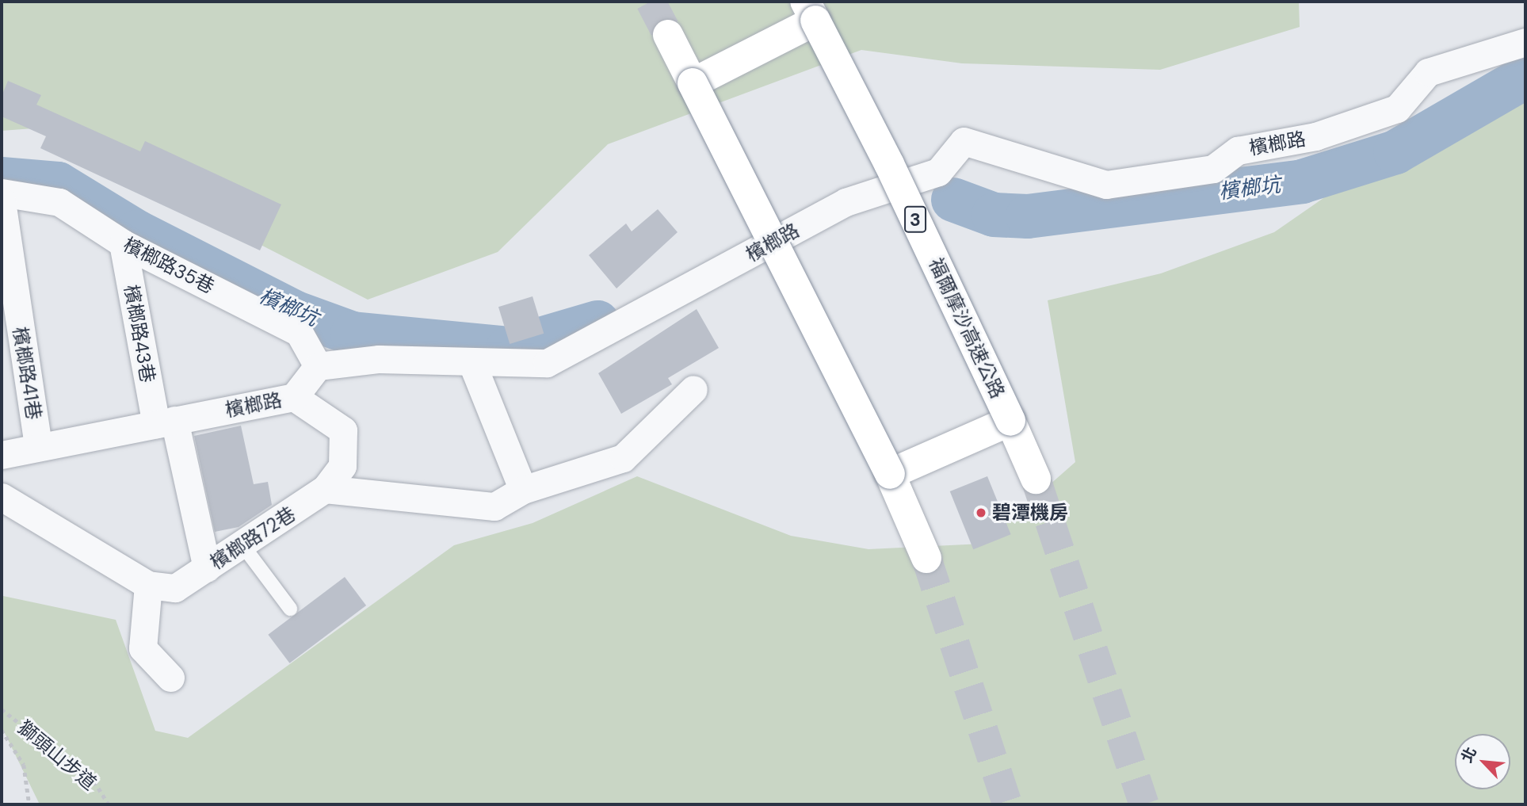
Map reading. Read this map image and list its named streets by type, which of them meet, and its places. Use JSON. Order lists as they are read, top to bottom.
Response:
{
  "streets": {
    "highway": ["3", "福爾摩沙高速公路"],
    "street": [
      "檳榔路",
      "檳榔路35巷",
      "檳榔路43巷",
      "檳榔路41巷",
      "檳榔路72巷"
    ],
    "path": ["獅頭山步道"]
  },
  "crossings": [
    ["檳榔路", "檳榔路35巷"],
    ["檳榔路", "檳榔路43巷"],
    ["檳榔路", "檳榔路41巷"],
    ["檳榔路", "檳榔路72巷"],
    ["檳榔路35巷", "檳榔路43巷"],
    ["檳榔路43巷", "檳榔路72巷"]
  ],
  "water": ["檳榔坑"],
  "places": ["碧潭機房"],
  "north": "top left"
}
